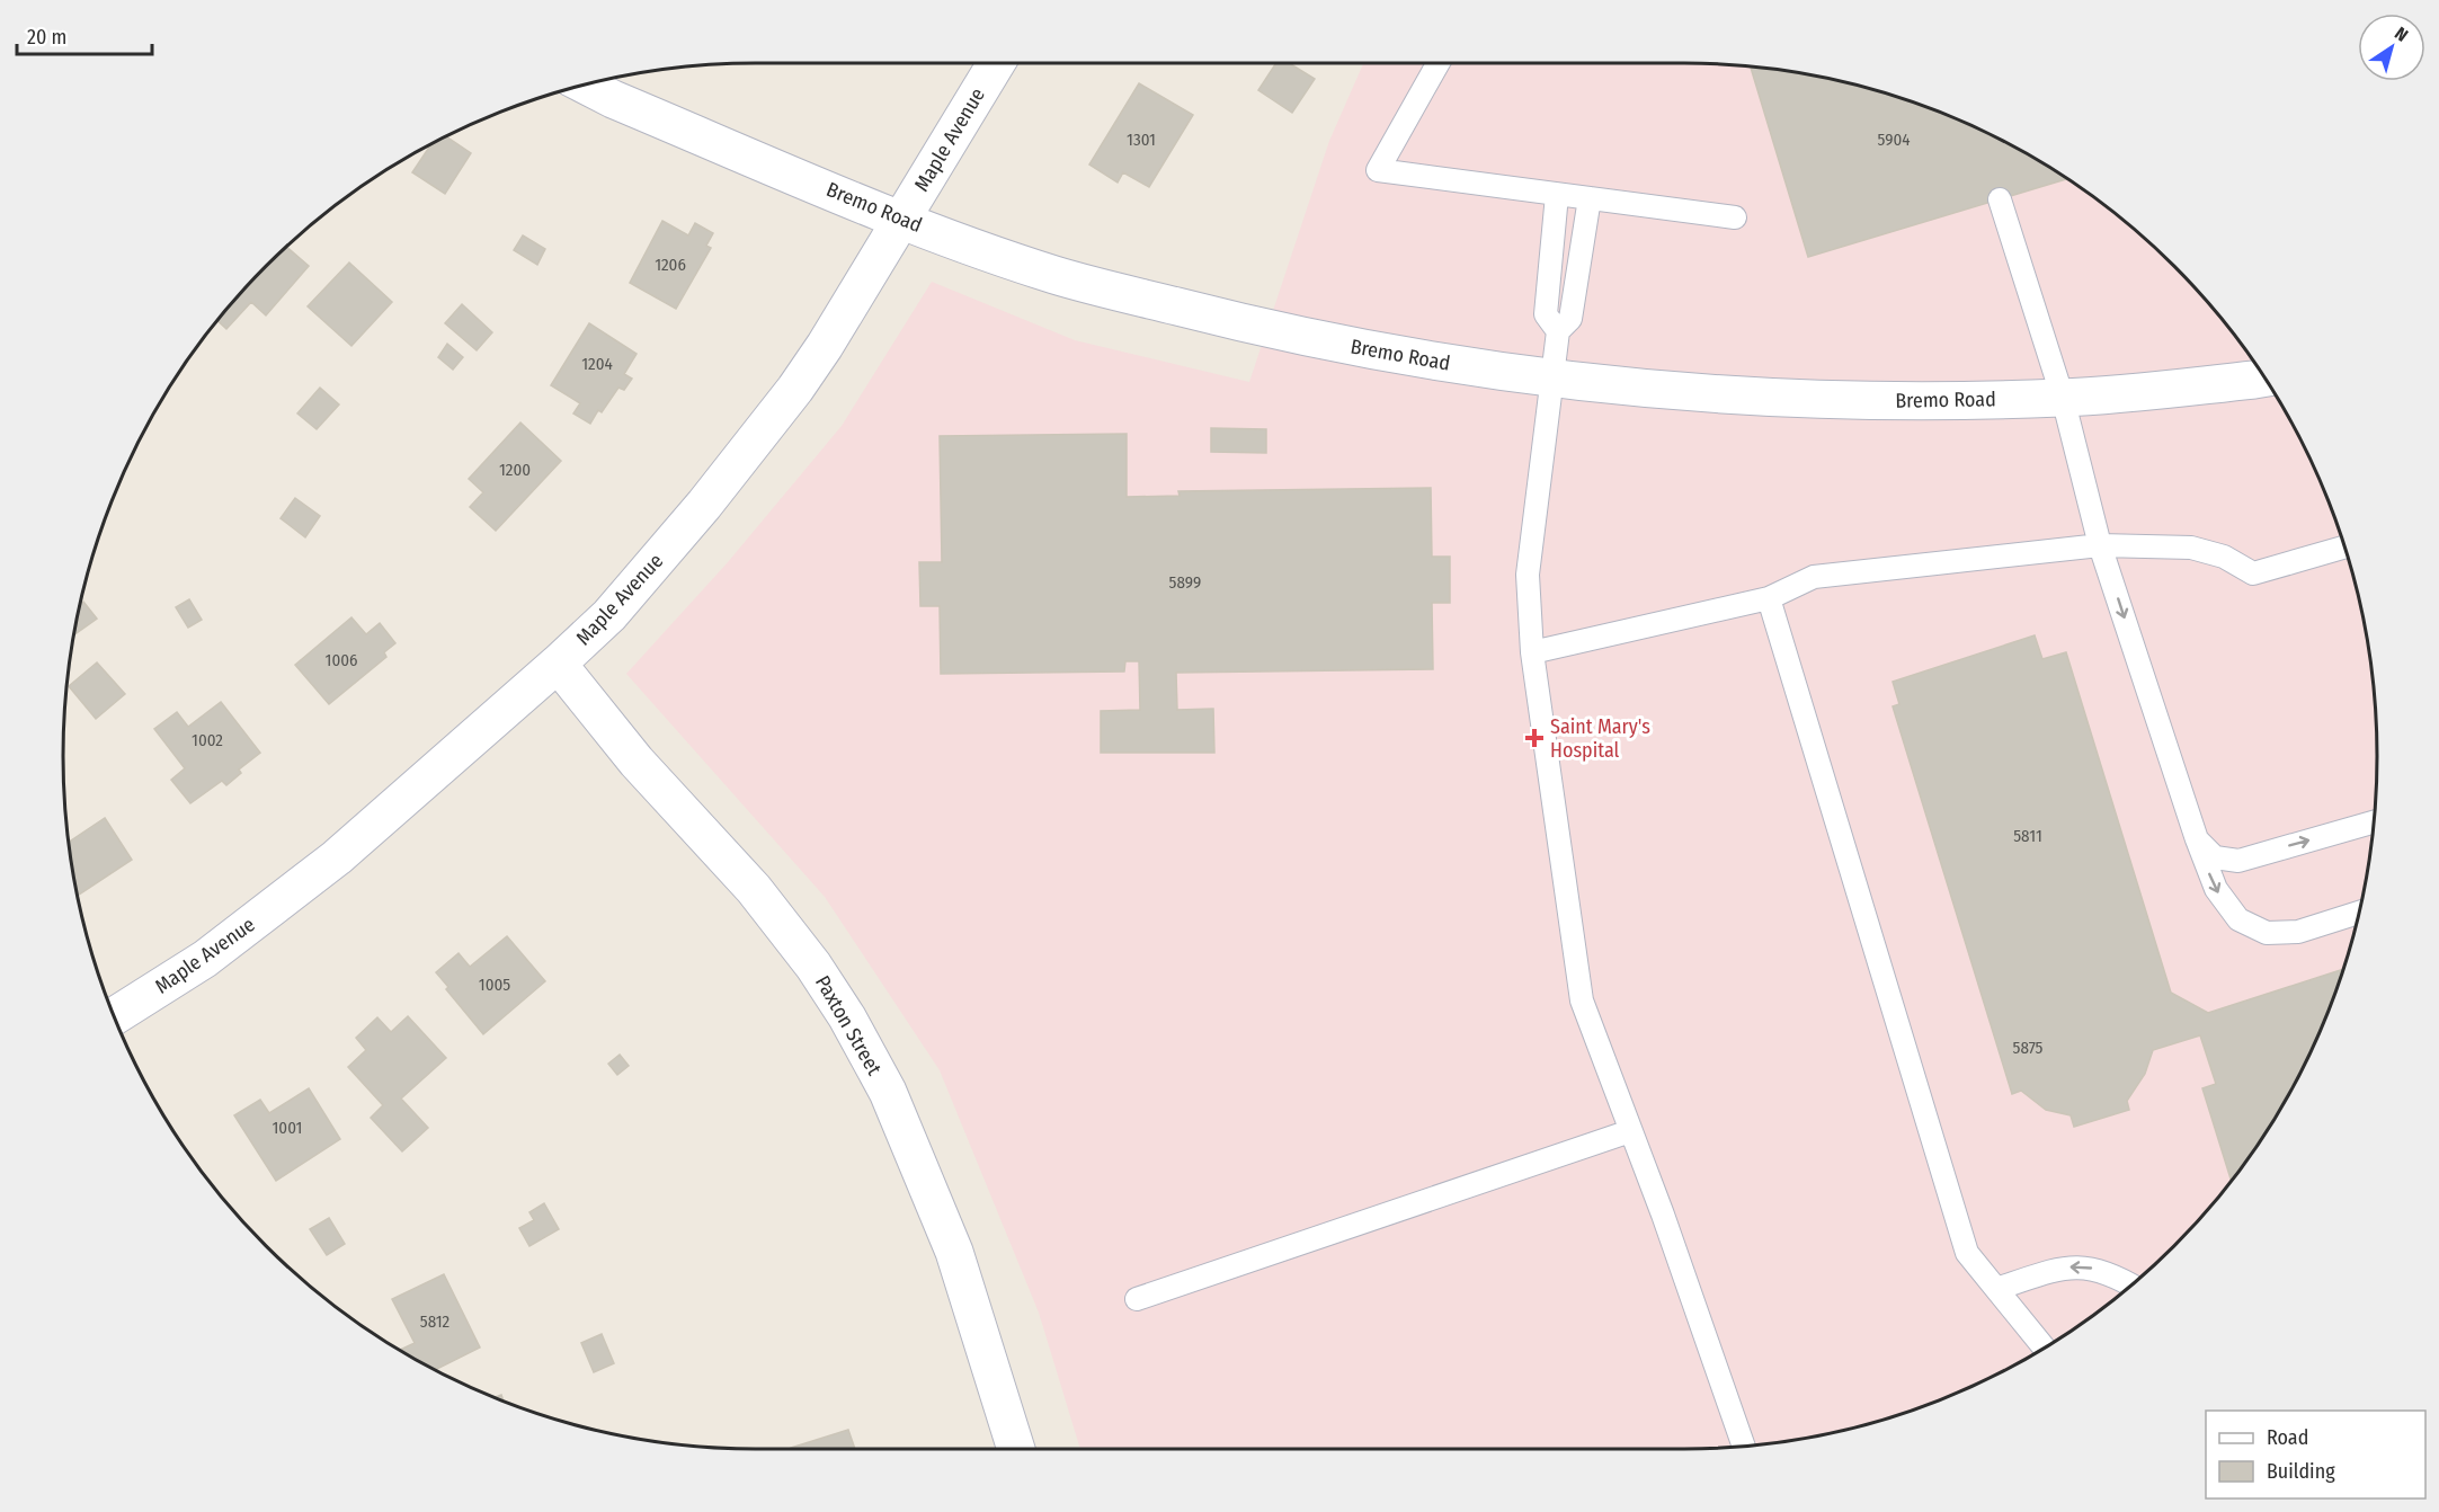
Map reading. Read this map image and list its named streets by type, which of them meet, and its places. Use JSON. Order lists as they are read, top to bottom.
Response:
{
  "streets": {
    "street": ["Maple Avenue", "Bremo Road", "Paxton Street"]
  },
  "crossings": [
    ["Maple Avenue", "Bremo Road"],
    ["Maple Avenue", "Paxton Street"]
  ],
  "places": {
    "health": ["Saint Mary's Hospital"]
  },
  "house_numbers": [
    "1301",
    "5904",
    "1206",
    "1204",
    "1200",
    "5899",
    "1006",
    "1002",
    "5811",
    "1005",
    "5875",
    "1001",
    "5812"
  ],
  "legend": ["Road", "Building"],
  "scale_bar": "20 m",
  "north": "top right"
}
